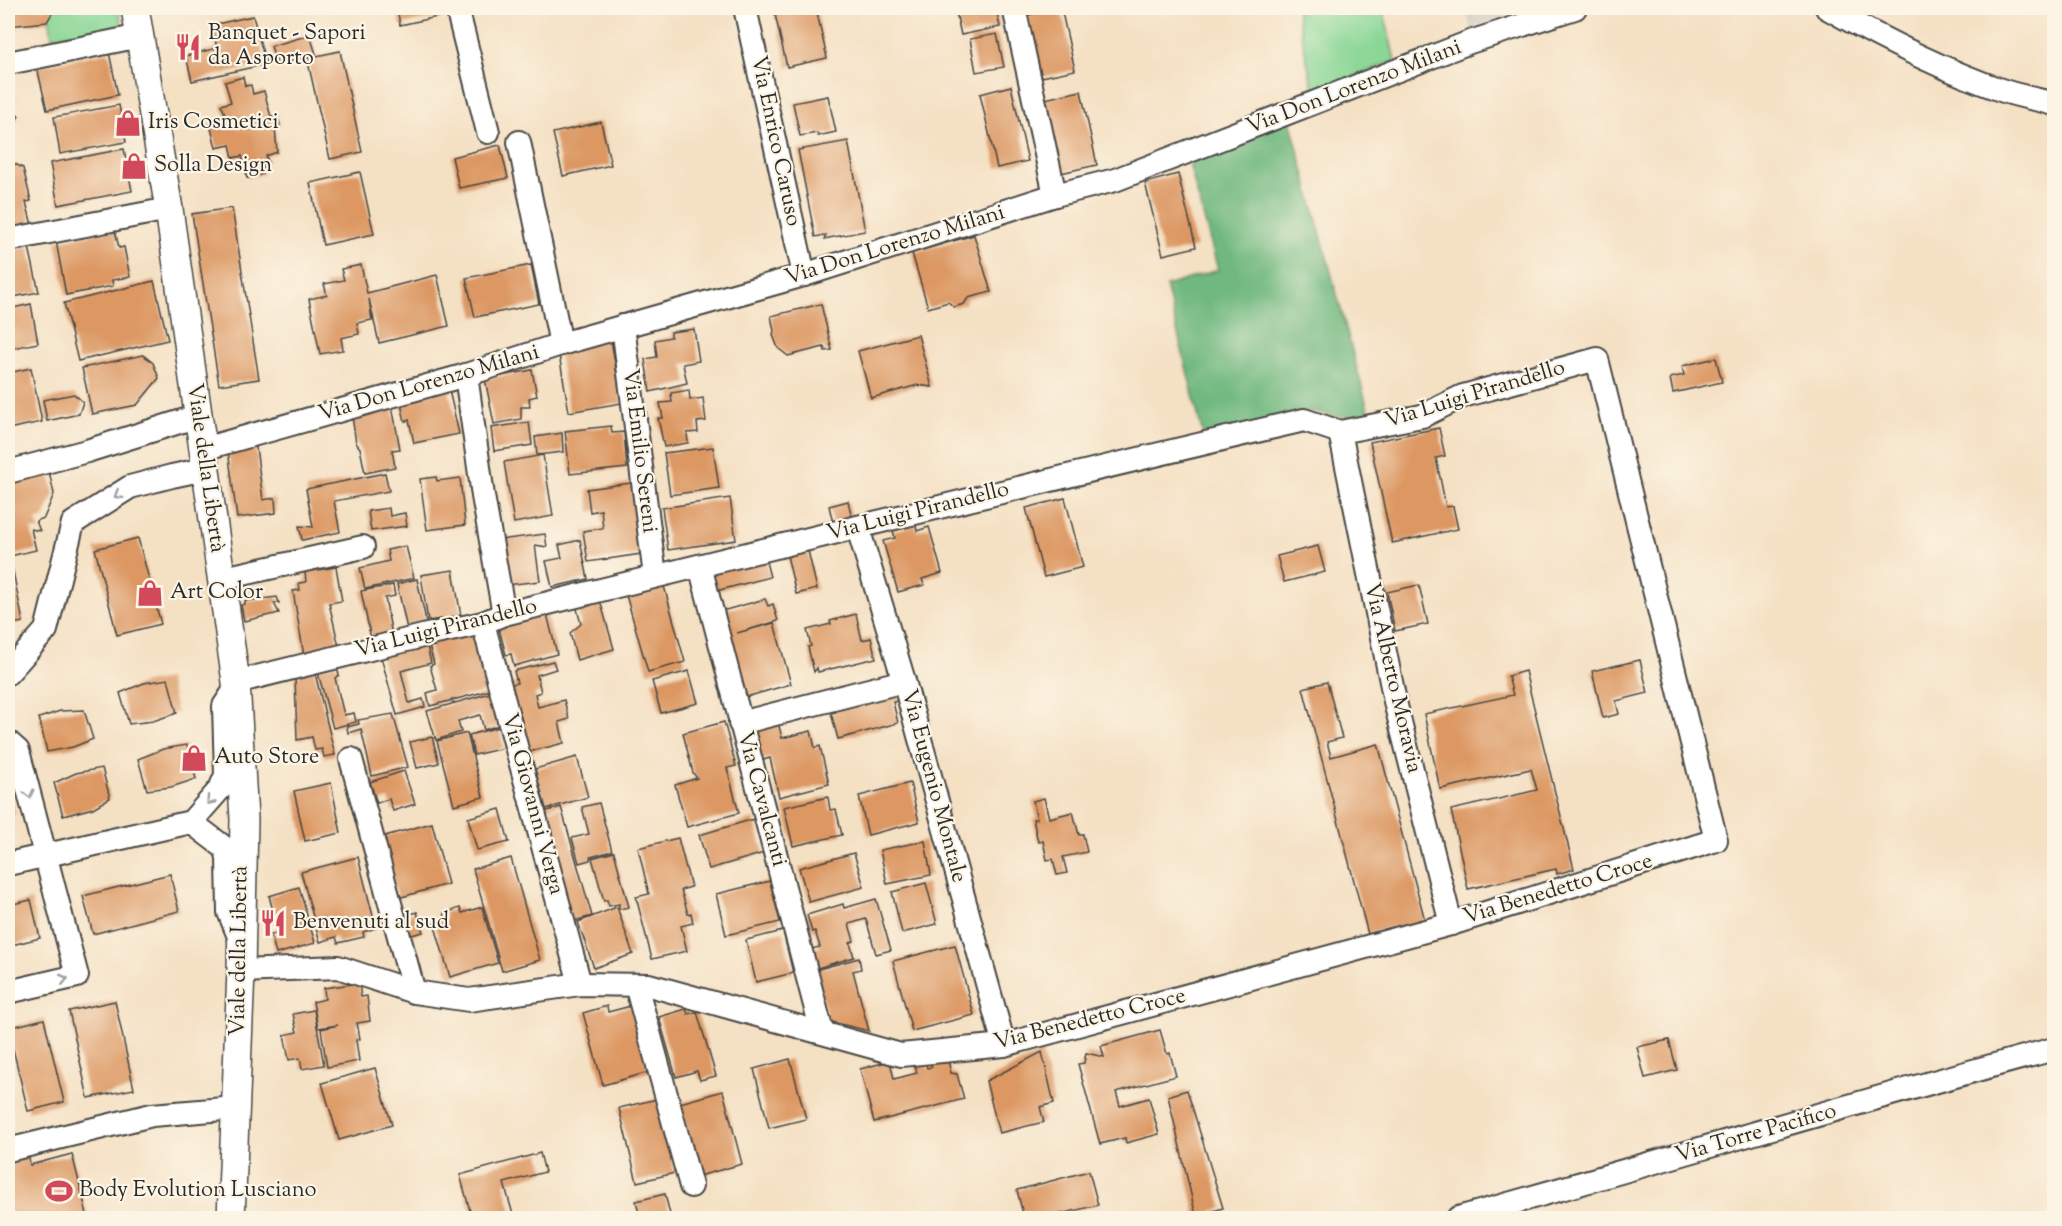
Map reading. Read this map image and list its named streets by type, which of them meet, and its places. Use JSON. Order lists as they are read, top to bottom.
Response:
{
  "streets": {
    "main road": ["Viale della Libertà"],
    "street": [
      "Via Don Lorenzo Milani",
      "Via Enrico Caruso",
      "Via Luigi Pirandello",
      "Via Emilio Sereni",
      "Via Alberto Moravia",
      "Via Eugenio Montale",
      "Via Cavalcanti",
      "Via Giovanni Verga",
      "Via Benedetto Croce",
      "Via Torre Pacifico"
    ]
  },
  "crossings": [
    ["Via Don Lorenzo Milani", "Via Enrico Caruso"],
    ["Via Don Lorenzo Milani", "Via Emilio Sereni"],
    ["Via Don Lorenzo Milani", "Viale della Libertà"],
    ["Via Luigi Pirandello", "Via Emilio Sereni"],
    ["Via Luigi Pirandello", "Viale della Libertà"],
    ["Via Luigi Pirandello", "Via Alberto Moravia"],
    ["Via Luigi Pirandello", "Via Eugenio Montale"],
    ["Via Luigi Pirandello", "Via Cavalcanti"],
    ["Via Luigi Pirandello", "Via Giovanni Verga"],
    ["Via Luigi Pirandello", "Via Benedetto Croce"],
    ["Viale della Libertà", "Via Benedetto Croce"],
    ["Via Alberto Moravia", "Via Benedetto Croce"],
    ["Via Eugenio Montale", "Via Benedetto Croce"],
    ["Via Cavalcanti", "Via Benedetto Croce"],
    ["Via Giovanni Verga", "Via Benedetto Croce"]
  ],
  "places": {
    "restaurant": ["Banquet - Sapori da Asporto", "Benvenuti al sud"],
    "shop": [
      "Iris Cosmetici",
      "Solla Design",
      "Art Color",
      "Auto Store"
    ],
    "sports": ["Body Evolution Lusciano"]
  }
}
